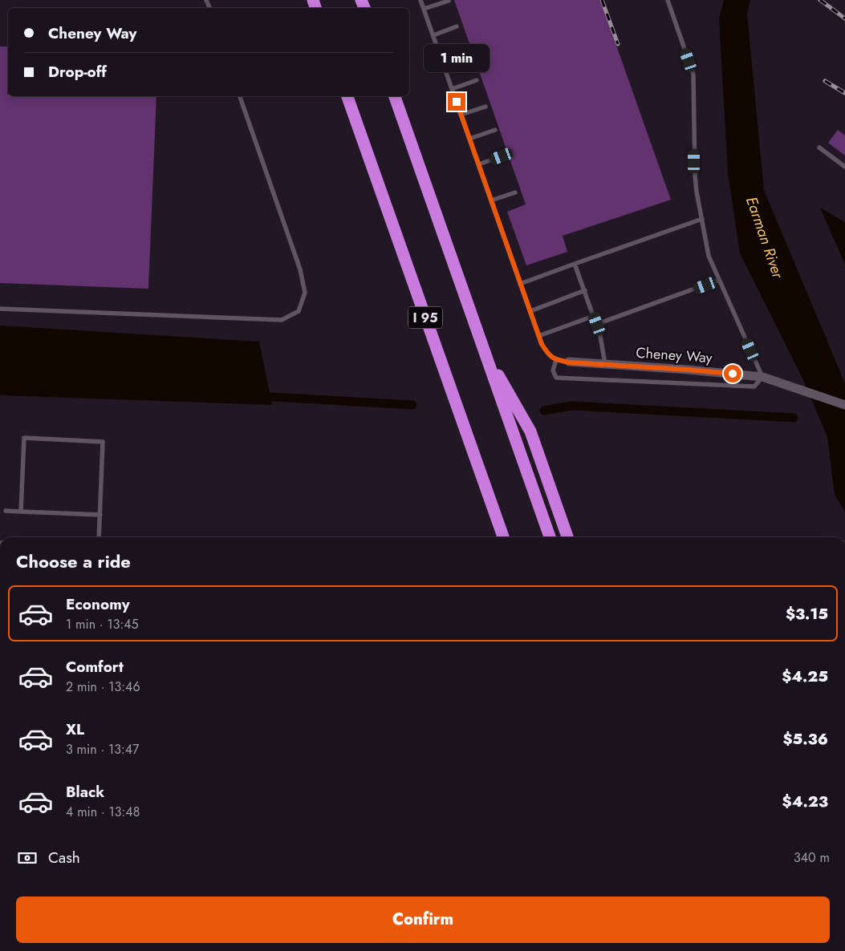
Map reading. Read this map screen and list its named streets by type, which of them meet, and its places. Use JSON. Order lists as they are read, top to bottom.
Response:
{
  "streets": {
    "highway": ["I 95"],
    "street": ["Cheney Way"]
  },
  "water": ["Earman River"],
  "page": {
    "banner": ["Cheney Way", "Drop-off"],
    "bubble": "1 min",
    "heading": "Choose a ride",
    "list": [
      {
        "name": "Economy",
        "note": "1 min · 13:45",
        "value": "$3.15"
      },
      {
        "name": "Comfort",
        "note": "2 min · 13:46",
        "value": "$4.25"
      },
      {
        "name": "XL",
        "note": "3 min · 13:47",
        "value": "$5.36"
      },
      {
        "name": "Black",
        "note": "4 min · 13:48",
        "value": "$4.23"
      }
    ],
    "pay": ["Cash", "340 m"],
    "buttons": "Confirm"
  }
}
